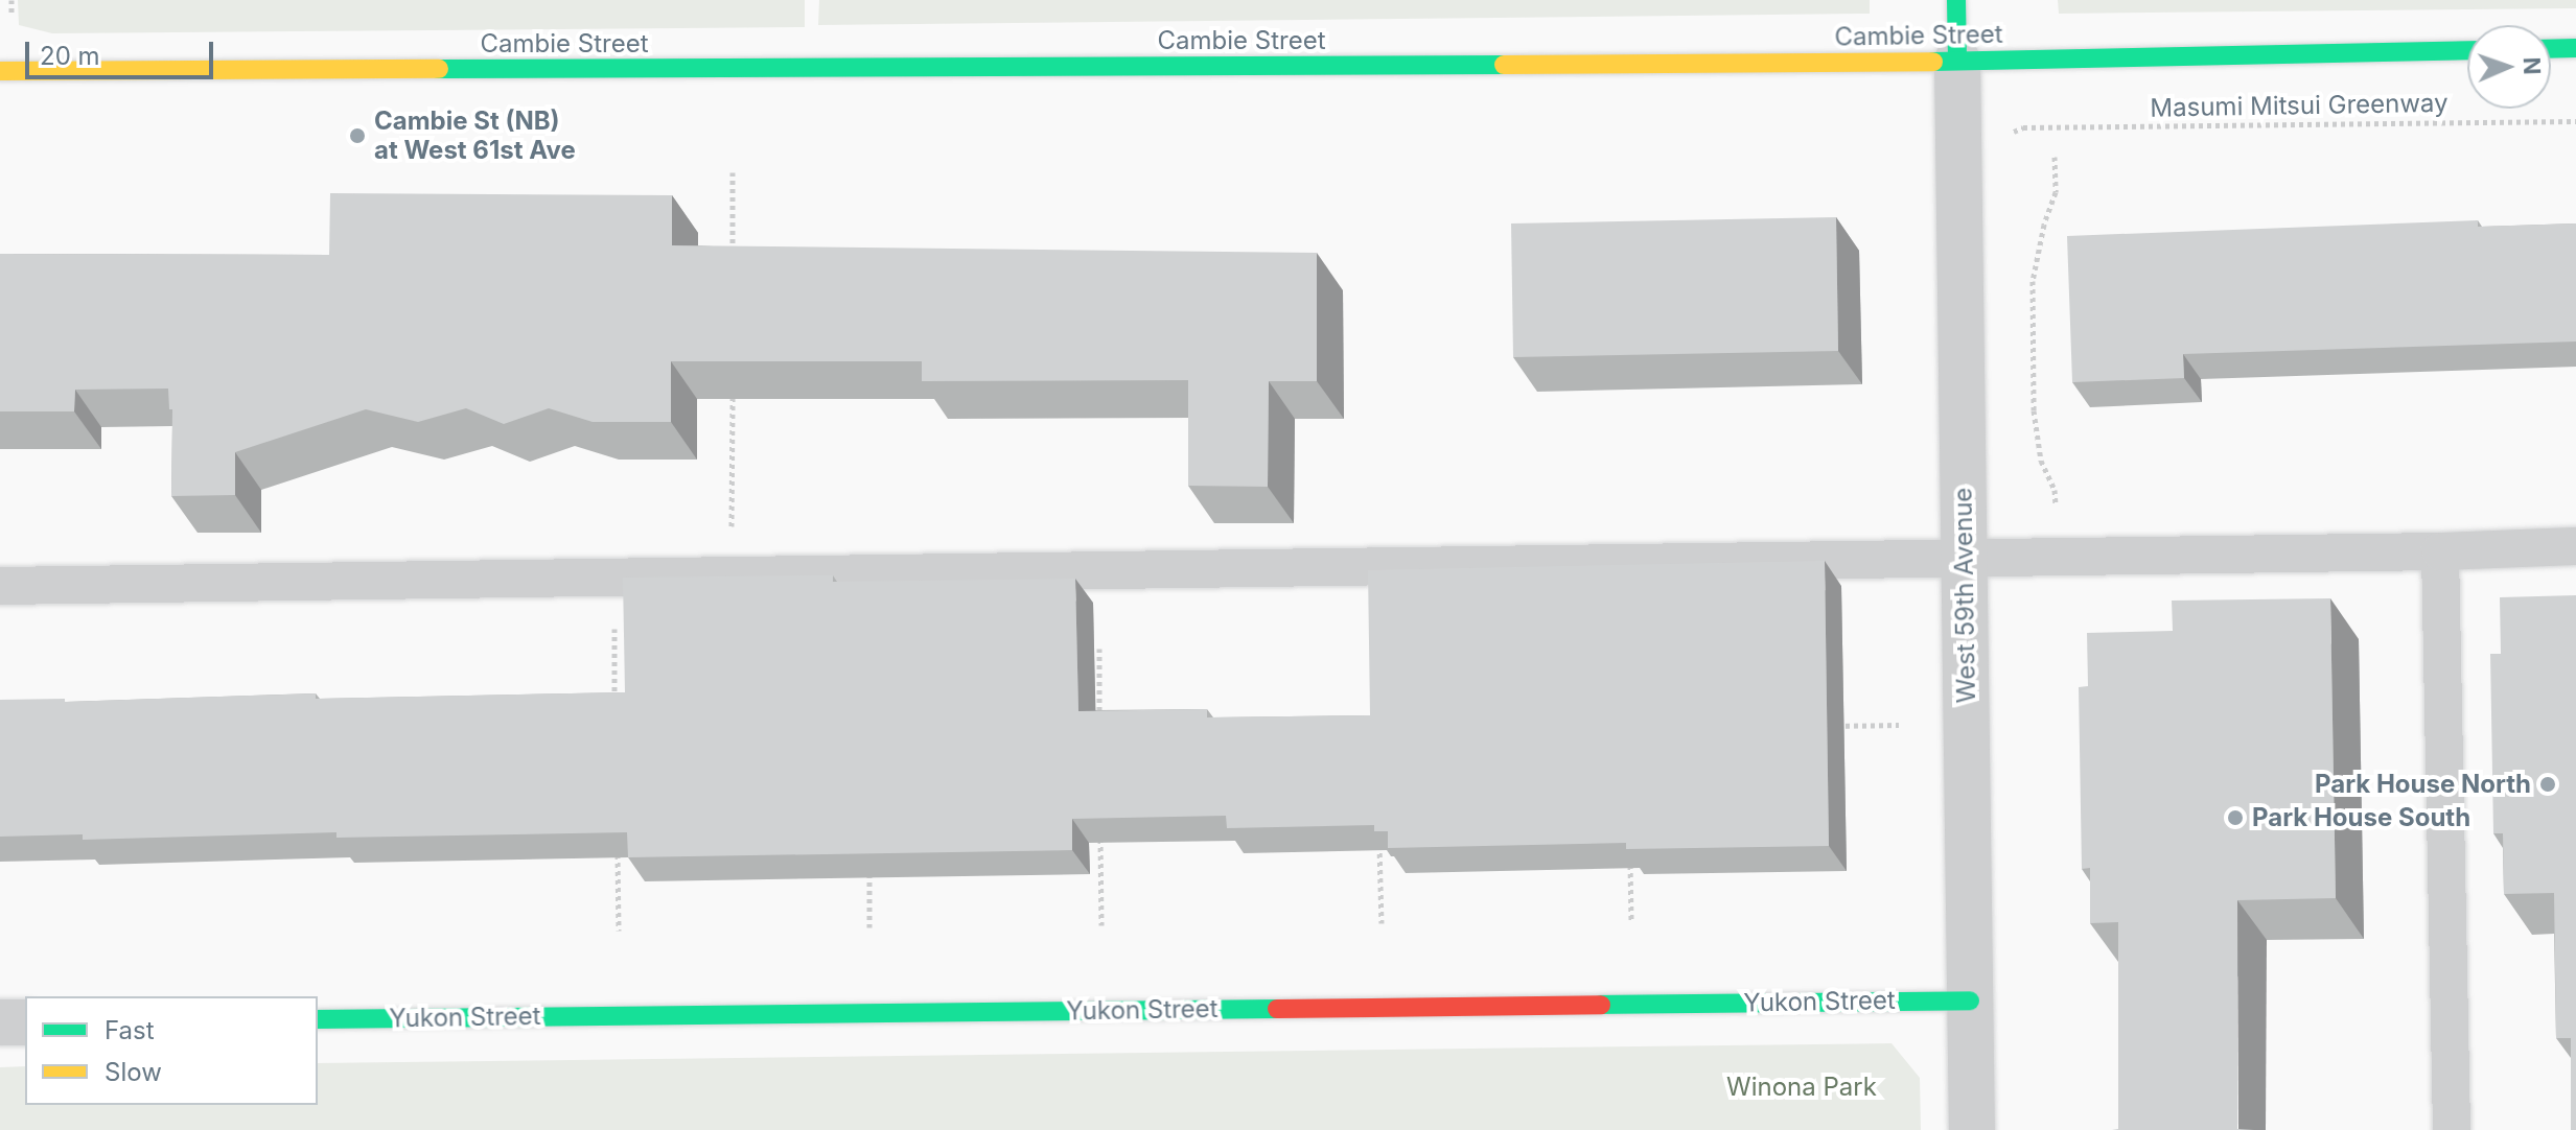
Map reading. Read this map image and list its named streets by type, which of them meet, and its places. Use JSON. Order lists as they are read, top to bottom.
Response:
{
  "streets": {
    "main road": ["Cambie Street", "Yukon Street"],
    "street": ["West 59th Avenue"],
    "path": ["Masumi Mitsui Greenway"]
  },
  "crossings": [
    ["Cambie Street", "West 59th Avenue"],
    ["West 59th Avenue", "Yukon Street"]
  ],
  "parks": ["Winona Park"],
  "places": ["Cambie St (NB) at West 61st Ave", "Park House North", "Park House South"],
  "legend": ["Fast", "Slow"],
  "scale_bar": "20 m",
  "north": "right"
}
